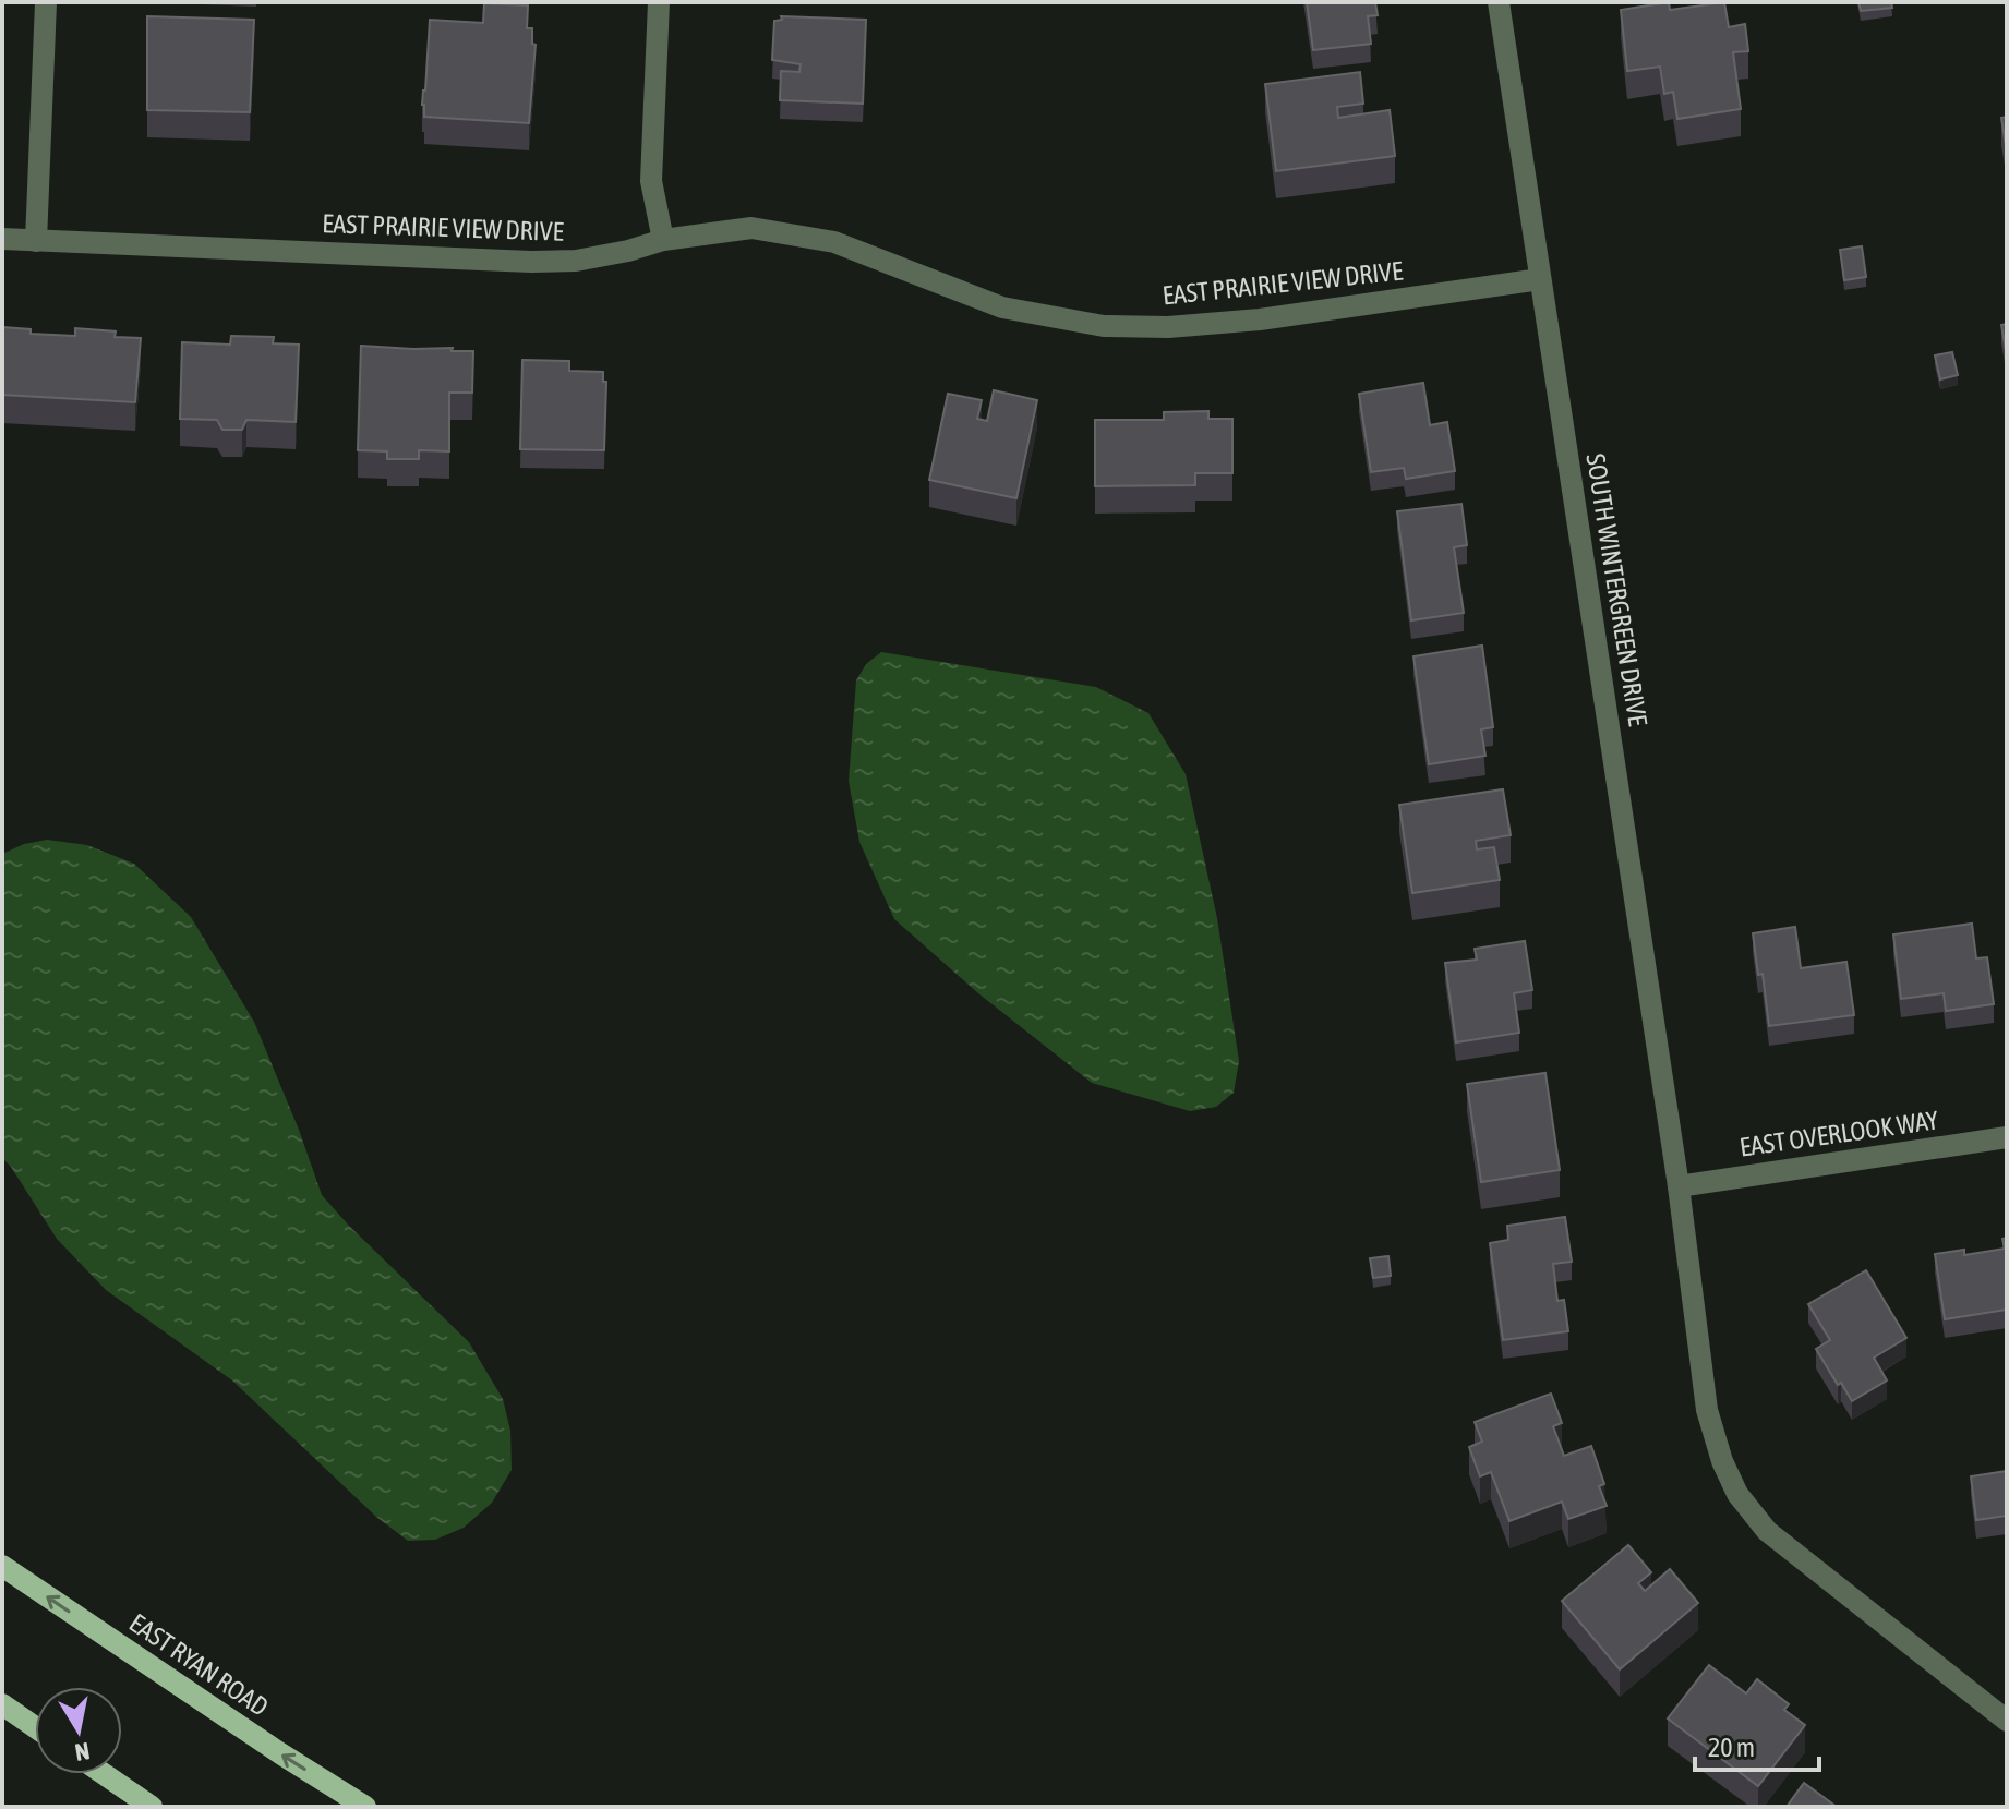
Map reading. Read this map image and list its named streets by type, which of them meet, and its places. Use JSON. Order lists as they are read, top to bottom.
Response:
{
  "streets": {
    "main road": ["EAST RYAN ROAD"],
    "street": ["EAST PRAIRIE VIEW DRIVE", "SOUTH WINTERGREEN DRIVE", "EAST OVERLOOK WAY"]
  },
  "crossings": [
    ["EAST PRAIRIE VIEW DRIVE", "SOUTH WINTERGREEN DRIVE"],
    ["SOUTH WINTERGREEN DRIVE", "EAST OVERLOOK WAY"]
  ],
  "one_way": ["EAST RYAN ROAD"],
  "scale_bar": "20 m",
  "north": "bottom"
}
